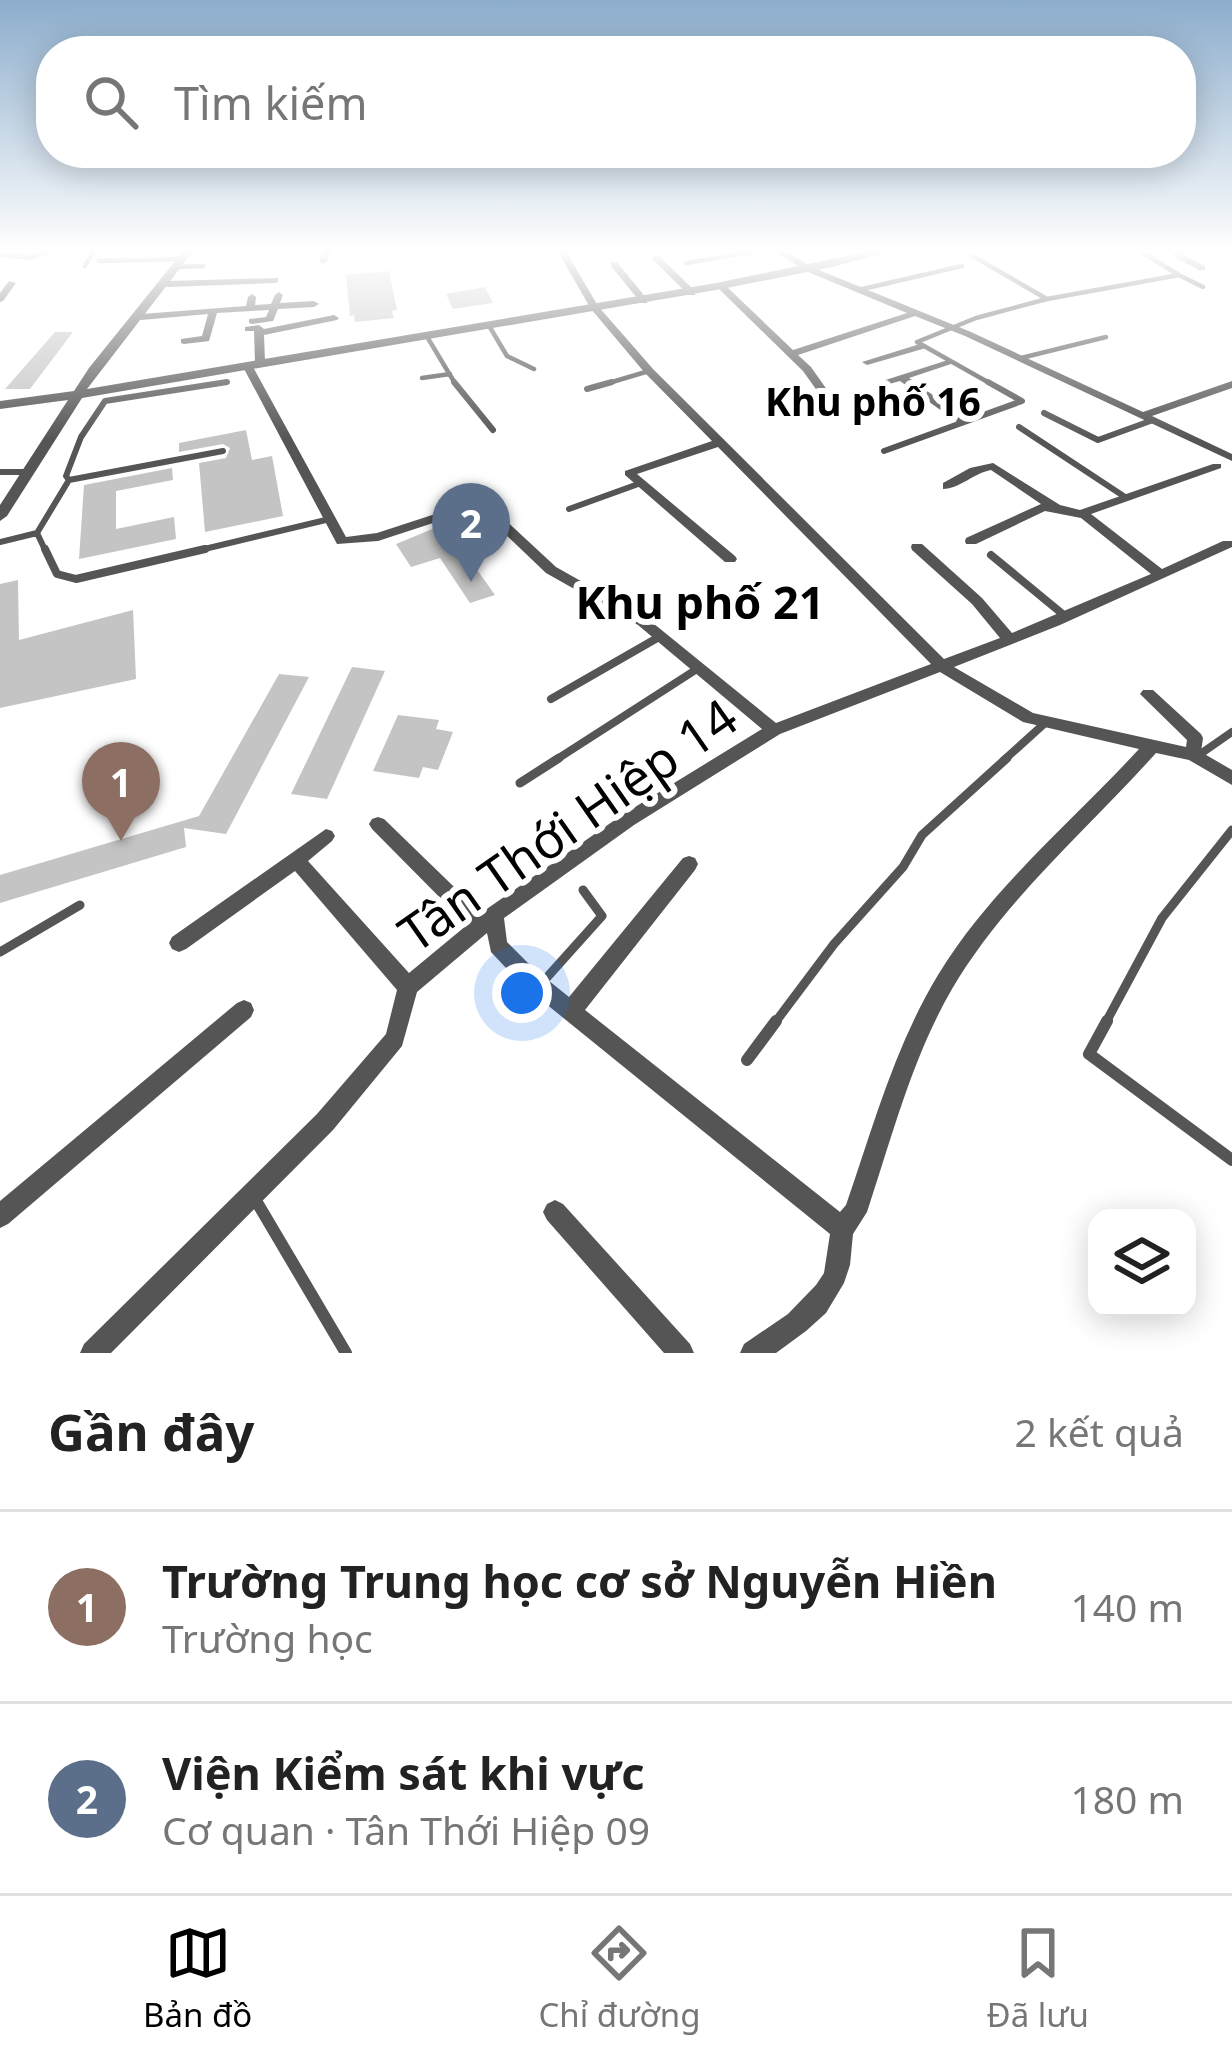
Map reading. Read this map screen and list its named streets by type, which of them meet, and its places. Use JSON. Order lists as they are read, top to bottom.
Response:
{
  "streets": {
    "street": ["Tân Thới Hiệp 14"]
  },
  "districts": ["Khu phố 16", "Khu phố 21"],
  "page": {
    "search": "Tìm kiếm",
    "pins": ["2", "1"],
    "heading": ["Gần đây", "2 kết quả"],
    "list": [
      {
        "mark": "1",
        "name": "Trường Trung học cơ sở Nguyễn Hiền",
        "note": "Trường học",
        "value": "140 m"
      },
      {
        "mark": "2",
        "name": "Viện Kiểm sát khi vực",
        "note": "Cơ quan · Tân Thới Hiệp 09",
        "value": "180 m"
      }
    ],
    "nav": ["Bản đồ", "Chỉ đường", "Đã lưu"]
  }
}
